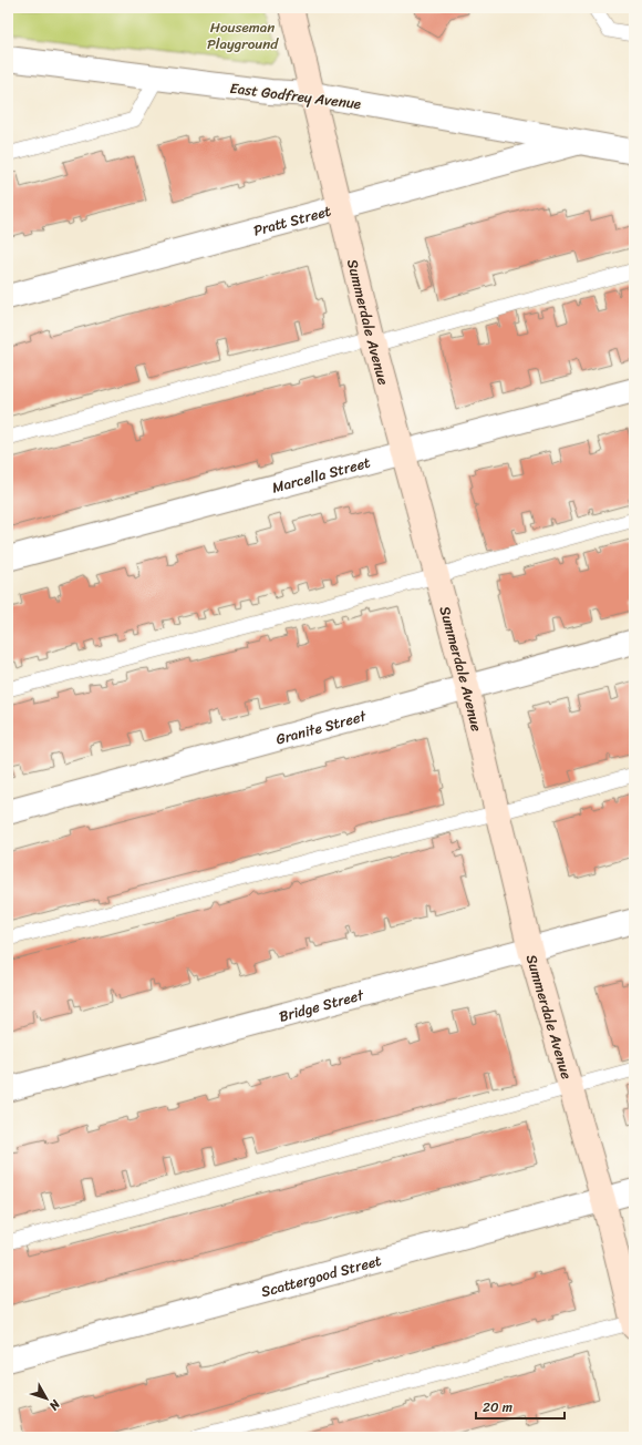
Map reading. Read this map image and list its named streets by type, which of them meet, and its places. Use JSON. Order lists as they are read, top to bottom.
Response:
{
  "streets": {
    "main road": ["Summerdale Avenue"],
    "street": [
      "East Godfrey Avenue",
      "Pratt Street",
      "Marcella Street",
      "Granite Street",
      "Bridge Street",
      "Scattergood Street"
    ]
  },
  "crossings": [
    ["East Godfrey Avenue", "Pratt Street"],
    ["East Godfrey Avenue", "Summerdale Avenue"],
    ["Pratt Street", "Summerdale Avenue"],
    ["Summerdale Avenue", "Marcella Street"],
    ["Summerdale Avenue", "Granite Street"],
    ["Summerdale Avenue", "Bridge Street"],
    ["Summerdale Avenue", "Scattergood Street"]
  ],
  "parks": ["Houseman Playground"],
  "scale_bar": "20 m",
  "north": "bottom right"
}
